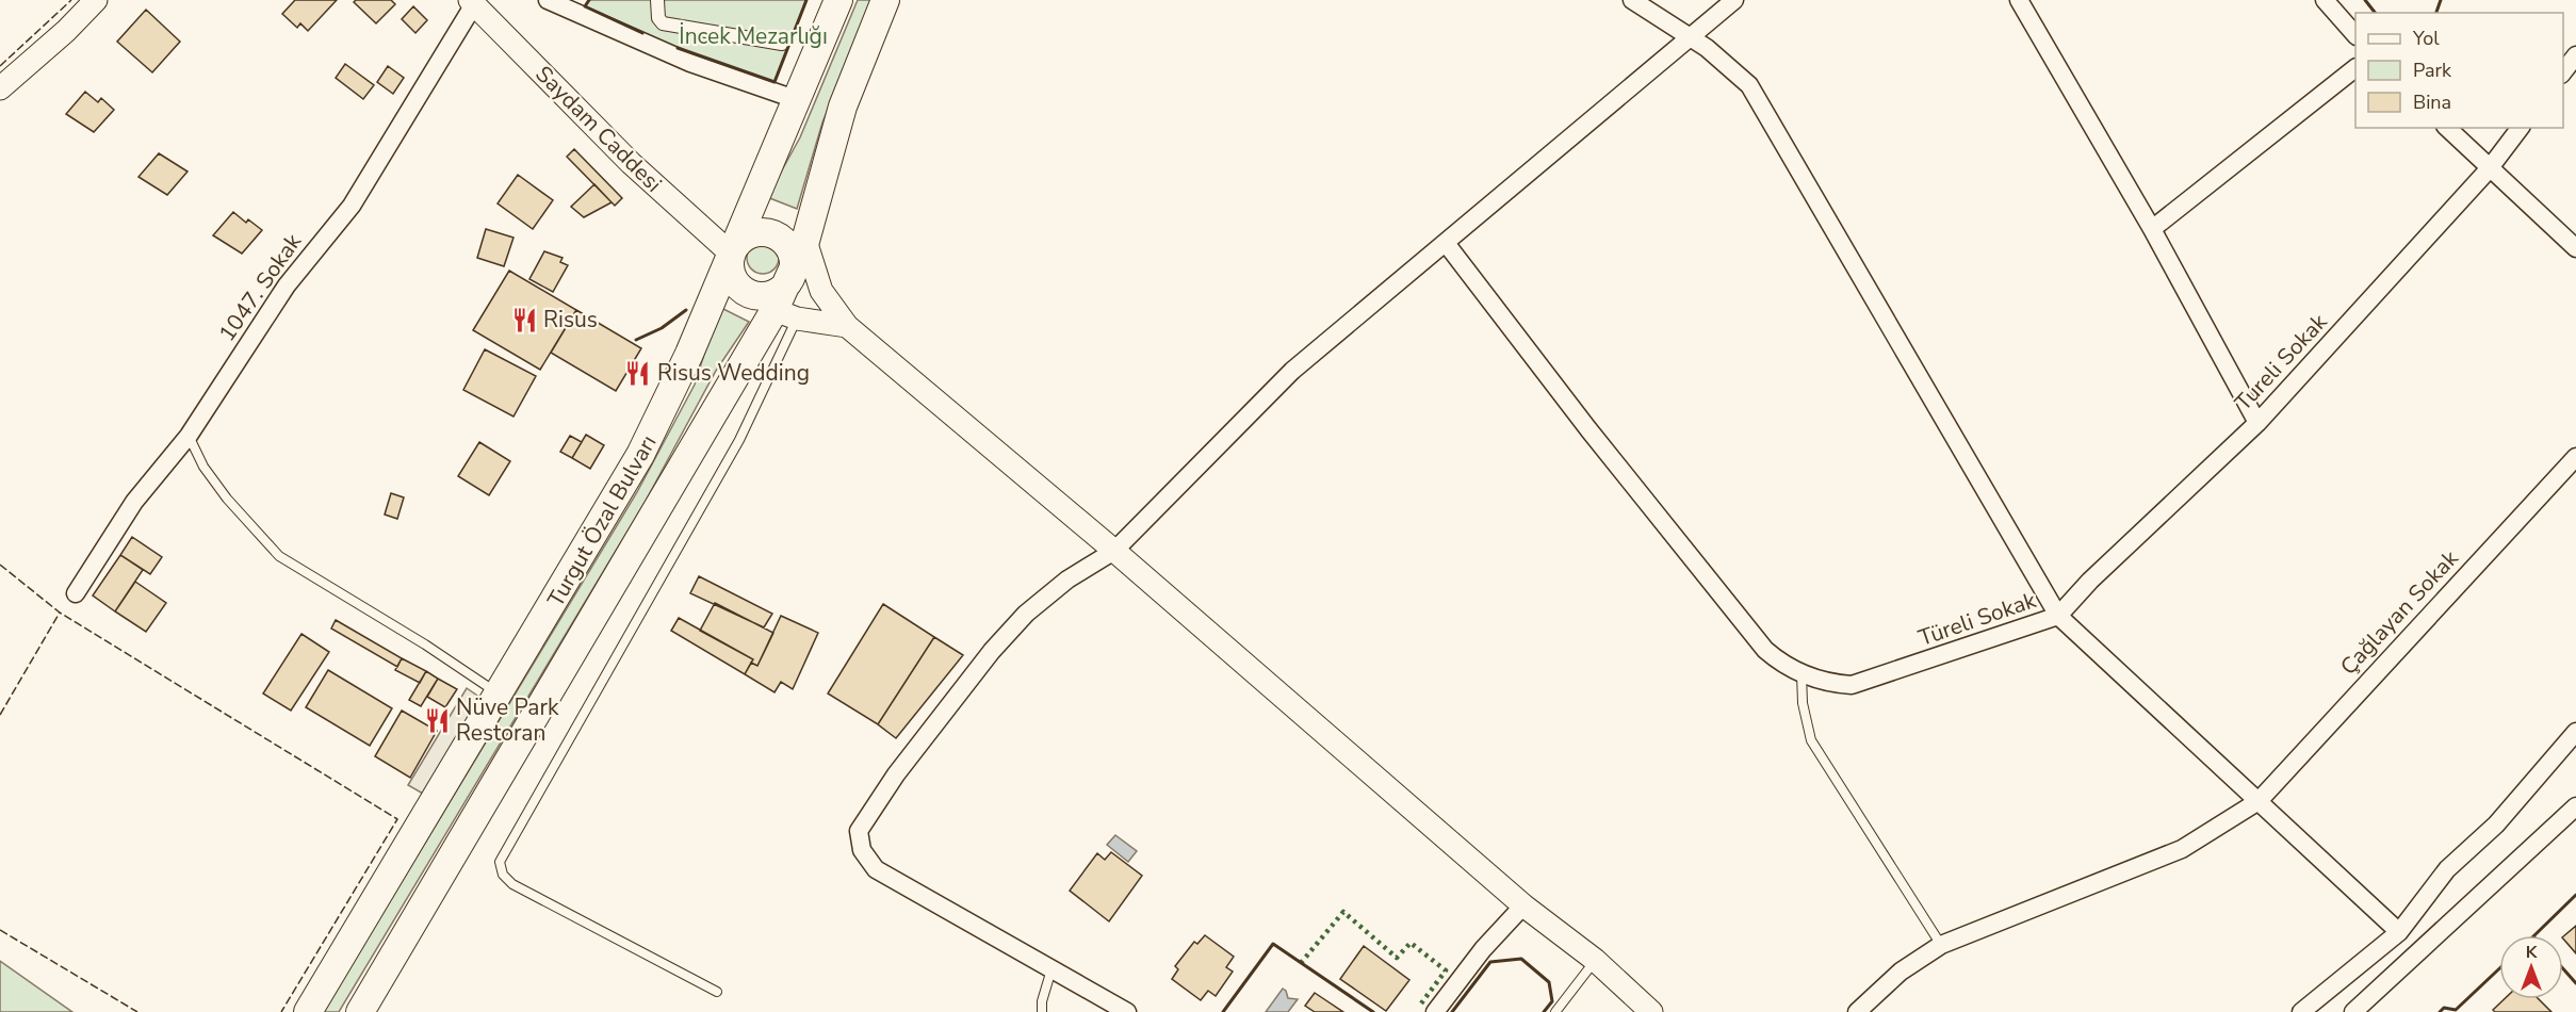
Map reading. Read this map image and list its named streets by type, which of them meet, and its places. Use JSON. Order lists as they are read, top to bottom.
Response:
{
  "streets": {
    "main road": ["Turgut Özal Bulvarı"],
    "street": [
      "Saydam Caddesi",
      "1047. Sokak",
      "Tureli Sokak",
      "Çağlayan Sokak",
      "Türeli Sokak"
    ]
  },
  "crossings": [
    ["Saydam Caddesi", "1047. Sokak"],
    ["Saydam Caddesi", "Turgut Özal Bulvarı"],
    ["Tureli Sokak", "Türeli Sokak"]
  ],
  "parks": ["İncek Mezarlığı"],
  "places": {
    "restaurant": ["Risus", "Risus Wedding", "Nüve Park Restoran"]
  },
  "legend": ["Yol", "Park", "Bina"],
  "north": "top"
}
